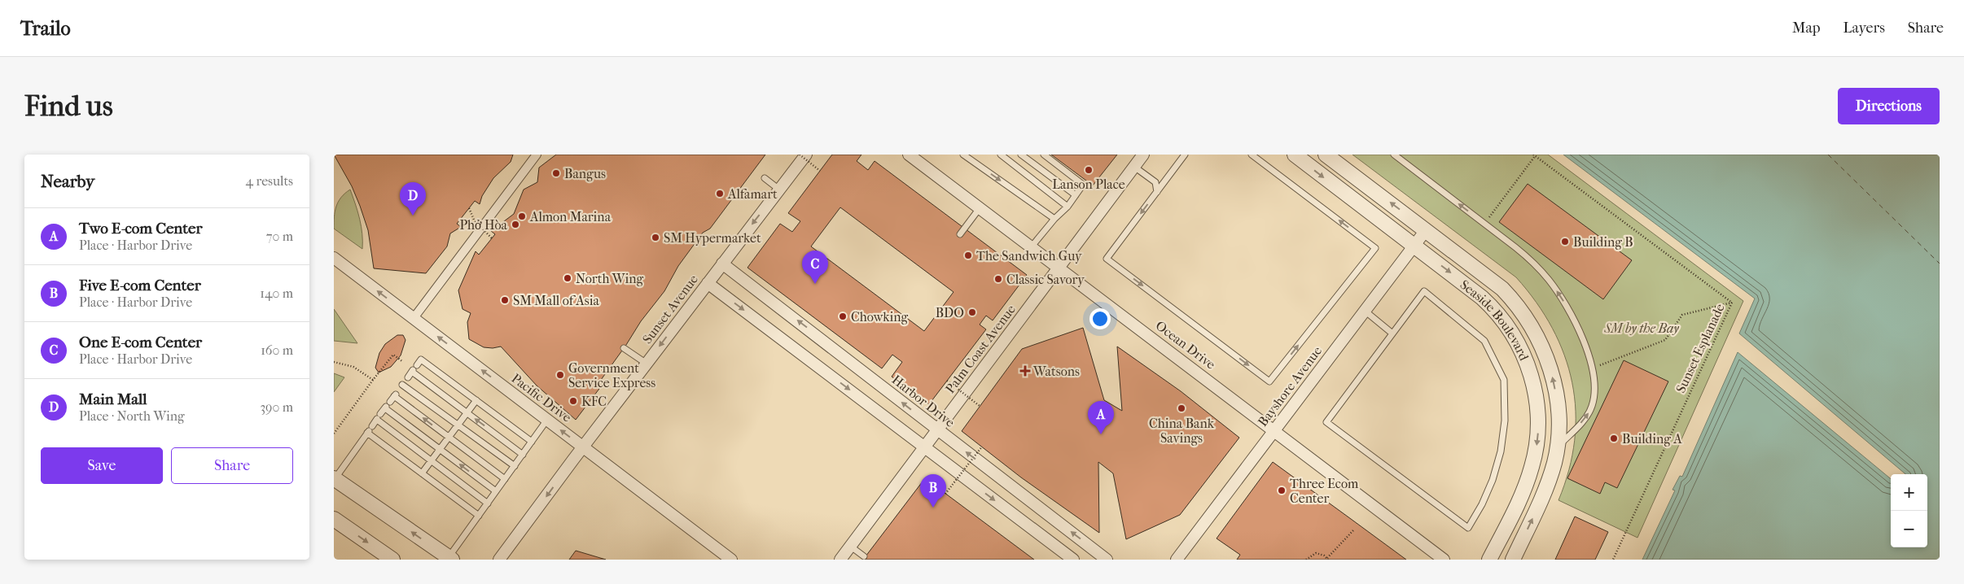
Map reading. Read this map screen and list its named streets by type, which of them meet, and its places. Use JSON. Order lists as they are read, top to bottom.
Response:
{
  "streets": {
    "street": [
      "Sunset Avenue",
      "Seaside Boulevard",
      "Ocean Drive",
      "Palm Coast Avenue",
      "Bayshore Avenue",
      "Pacific Drive",
      "Harbor Drive"
    ],
    "path": ["Sunset Esplanade"]
  },
  "crossings": [
    ["Sunset Avenue", "Pacific Drive"],
    ["Sunset Avenue", "Harbor Drive"],
    ["Seaside Boulevard", "Bayshore Avenue"],
    ["Ocean Drive", "Palm Coast Avenue"],
    ["Ocean Drive", "Bayshore Avenue"],
    ["Palm Coast Avenue", "Harbor Drive"]
  ],
  "one_way": ["Sunset Avenue", "Pacific Drive"],
  "parks": ["SM by the Bay"],
  "places": {
    "other": [
      "Lanson Place",
      "Bangus",
      "Alfamart",
      "Almon Marina",
      "Phở Hòa",
      "SM Hypermarket",
      "Building B",
      "The Sandwich Guy",
      "North Wing",
      "Classic Savory",
      "SM Mall of Asia",
      "BDO",
      "Chowking",
      "Government Service Express",
      "KFC",
      "China Bank Savings",
      "Building A",
      "Three Ecom Center"
    ],
    "health": ["Watsons"]
  },
  "page": {
    "header": "Trailo",
    "nav": ["Map", "Layers", "Share"],
    "buttons": [
      "Directions",
      ["Save", "Share"]
    ],
    "title": "Find us",
    "heading": ["Nearby", "4 results"],
    "pins": [
      "D",
      "C",
      "A",
      "B"
    ],
    "list": [
      {
        "mark": "A",
        "name": "Two E-com Center",
        "note": "Place · Harbor Drive",
        "value": "70 m"
      },
      {
        "mark": "B",
        "name": "Five E-com Center",
        "note": "Place · Harbor Drive",
        "value": "140 m"
      },
      {
        "mark": "C",
        "name": "One E-com Center",
        "note": "Place · Harbor Drive",
        "value": "160 m"
      },
      {
        "mark": "D",
        "name": "Main Mall",
        "note": "Place · North Wing",
        "value": "390 m"
      }
    ],
    "map_buttons": ["+", "−"]
  }
}
